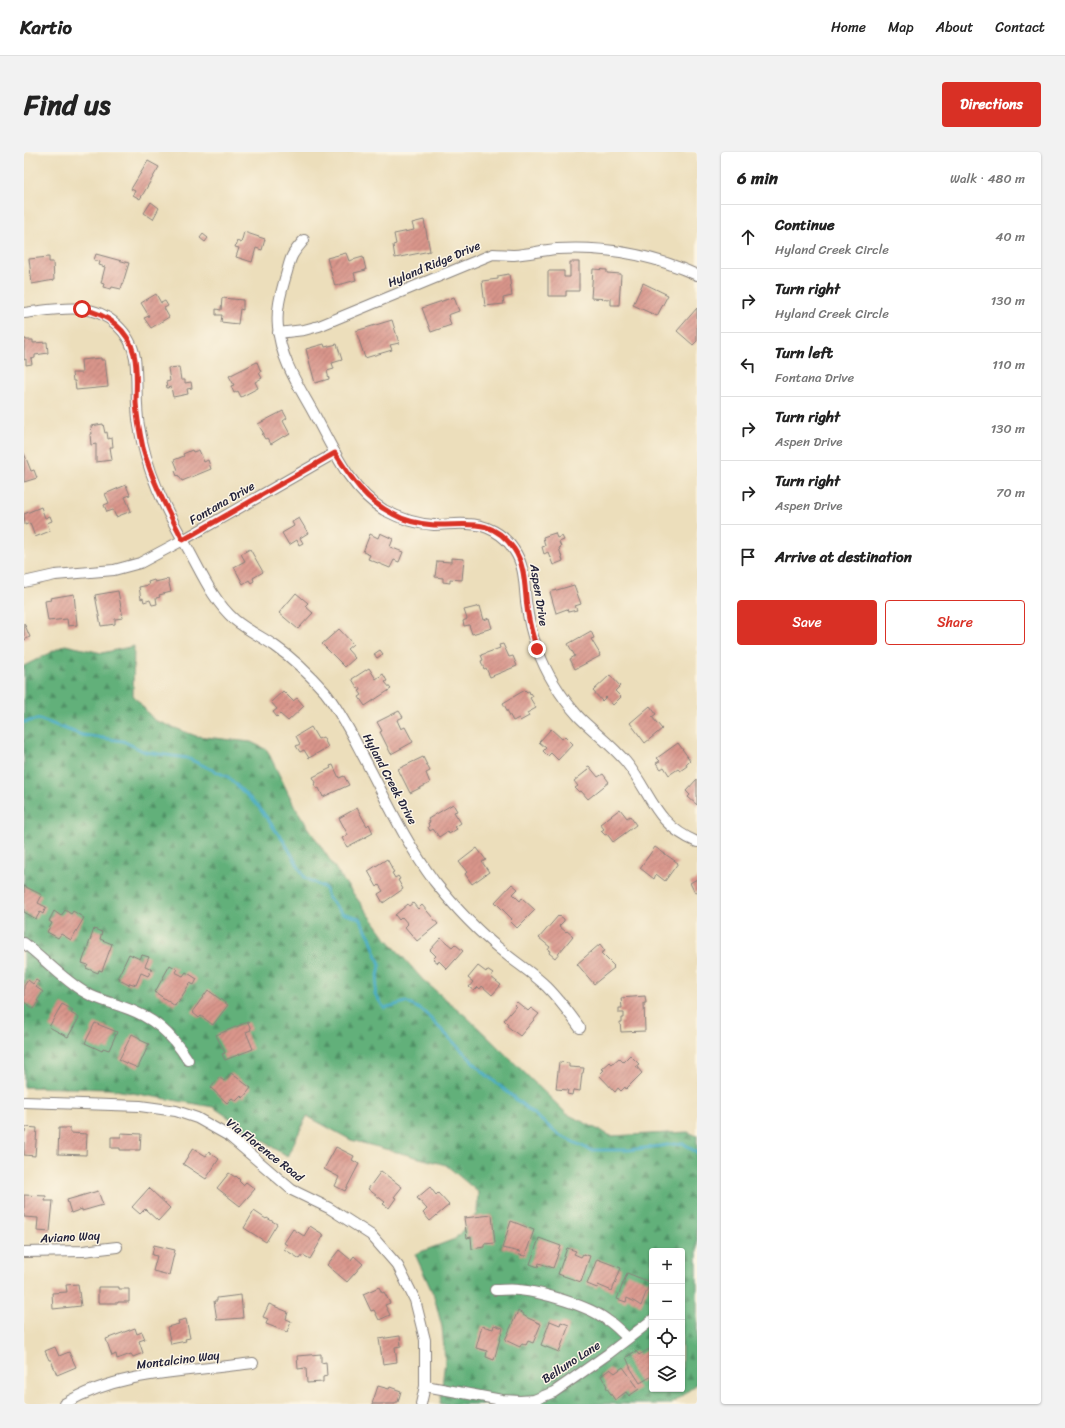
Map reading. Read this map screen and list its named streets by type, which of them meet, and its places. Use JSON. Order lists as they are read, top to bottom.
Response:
{
  "streets": {
    "street": [
      "Hyland Ridge Drive",
      "Fontana Drive",
      "Aspen Drive",
      "Hyland Creek Drive",
      "Via Florence Road",
      "Aviano Way",
      "Montalcino Way",
      "Belluno Lane"
    ]
  },
  "crossings": [
    ["Hyland Ridge Drive", "Aspen Drive"],
    ["Fontana Drive", "Aspen Drive"],
    ["Fontana Drive", "Hyland Creek Drive"],
    ["Via Florence Road", "Belluno Lane"]
  ],
  "page": {
    "header": "Kartio",
    "nav": [
      "Home",
      "Map",
      "About",
      "Contact"
    ],
    "title": "Find us",
    "buttons": [
      "Directions",
      ["Save", "Share"]
    ],
    "heading": ["6 min", "Walk · 480 m"],
    "list": [
      ["Continue", "Hyland Creek Circle", "40 m"],
      ["Turn right", "Hyland Creek Circle", "130 m"],
      ["Turn left", "Fontana Drive", "110 m"],
      ["Turn right", "Aspen Drive", "130 m"],
      ["Turn right", "Aspen Drive", "70 m"],
      "Arrive at destination"
    ],
    "map_buttons": ["+", "−"]
  }
}
